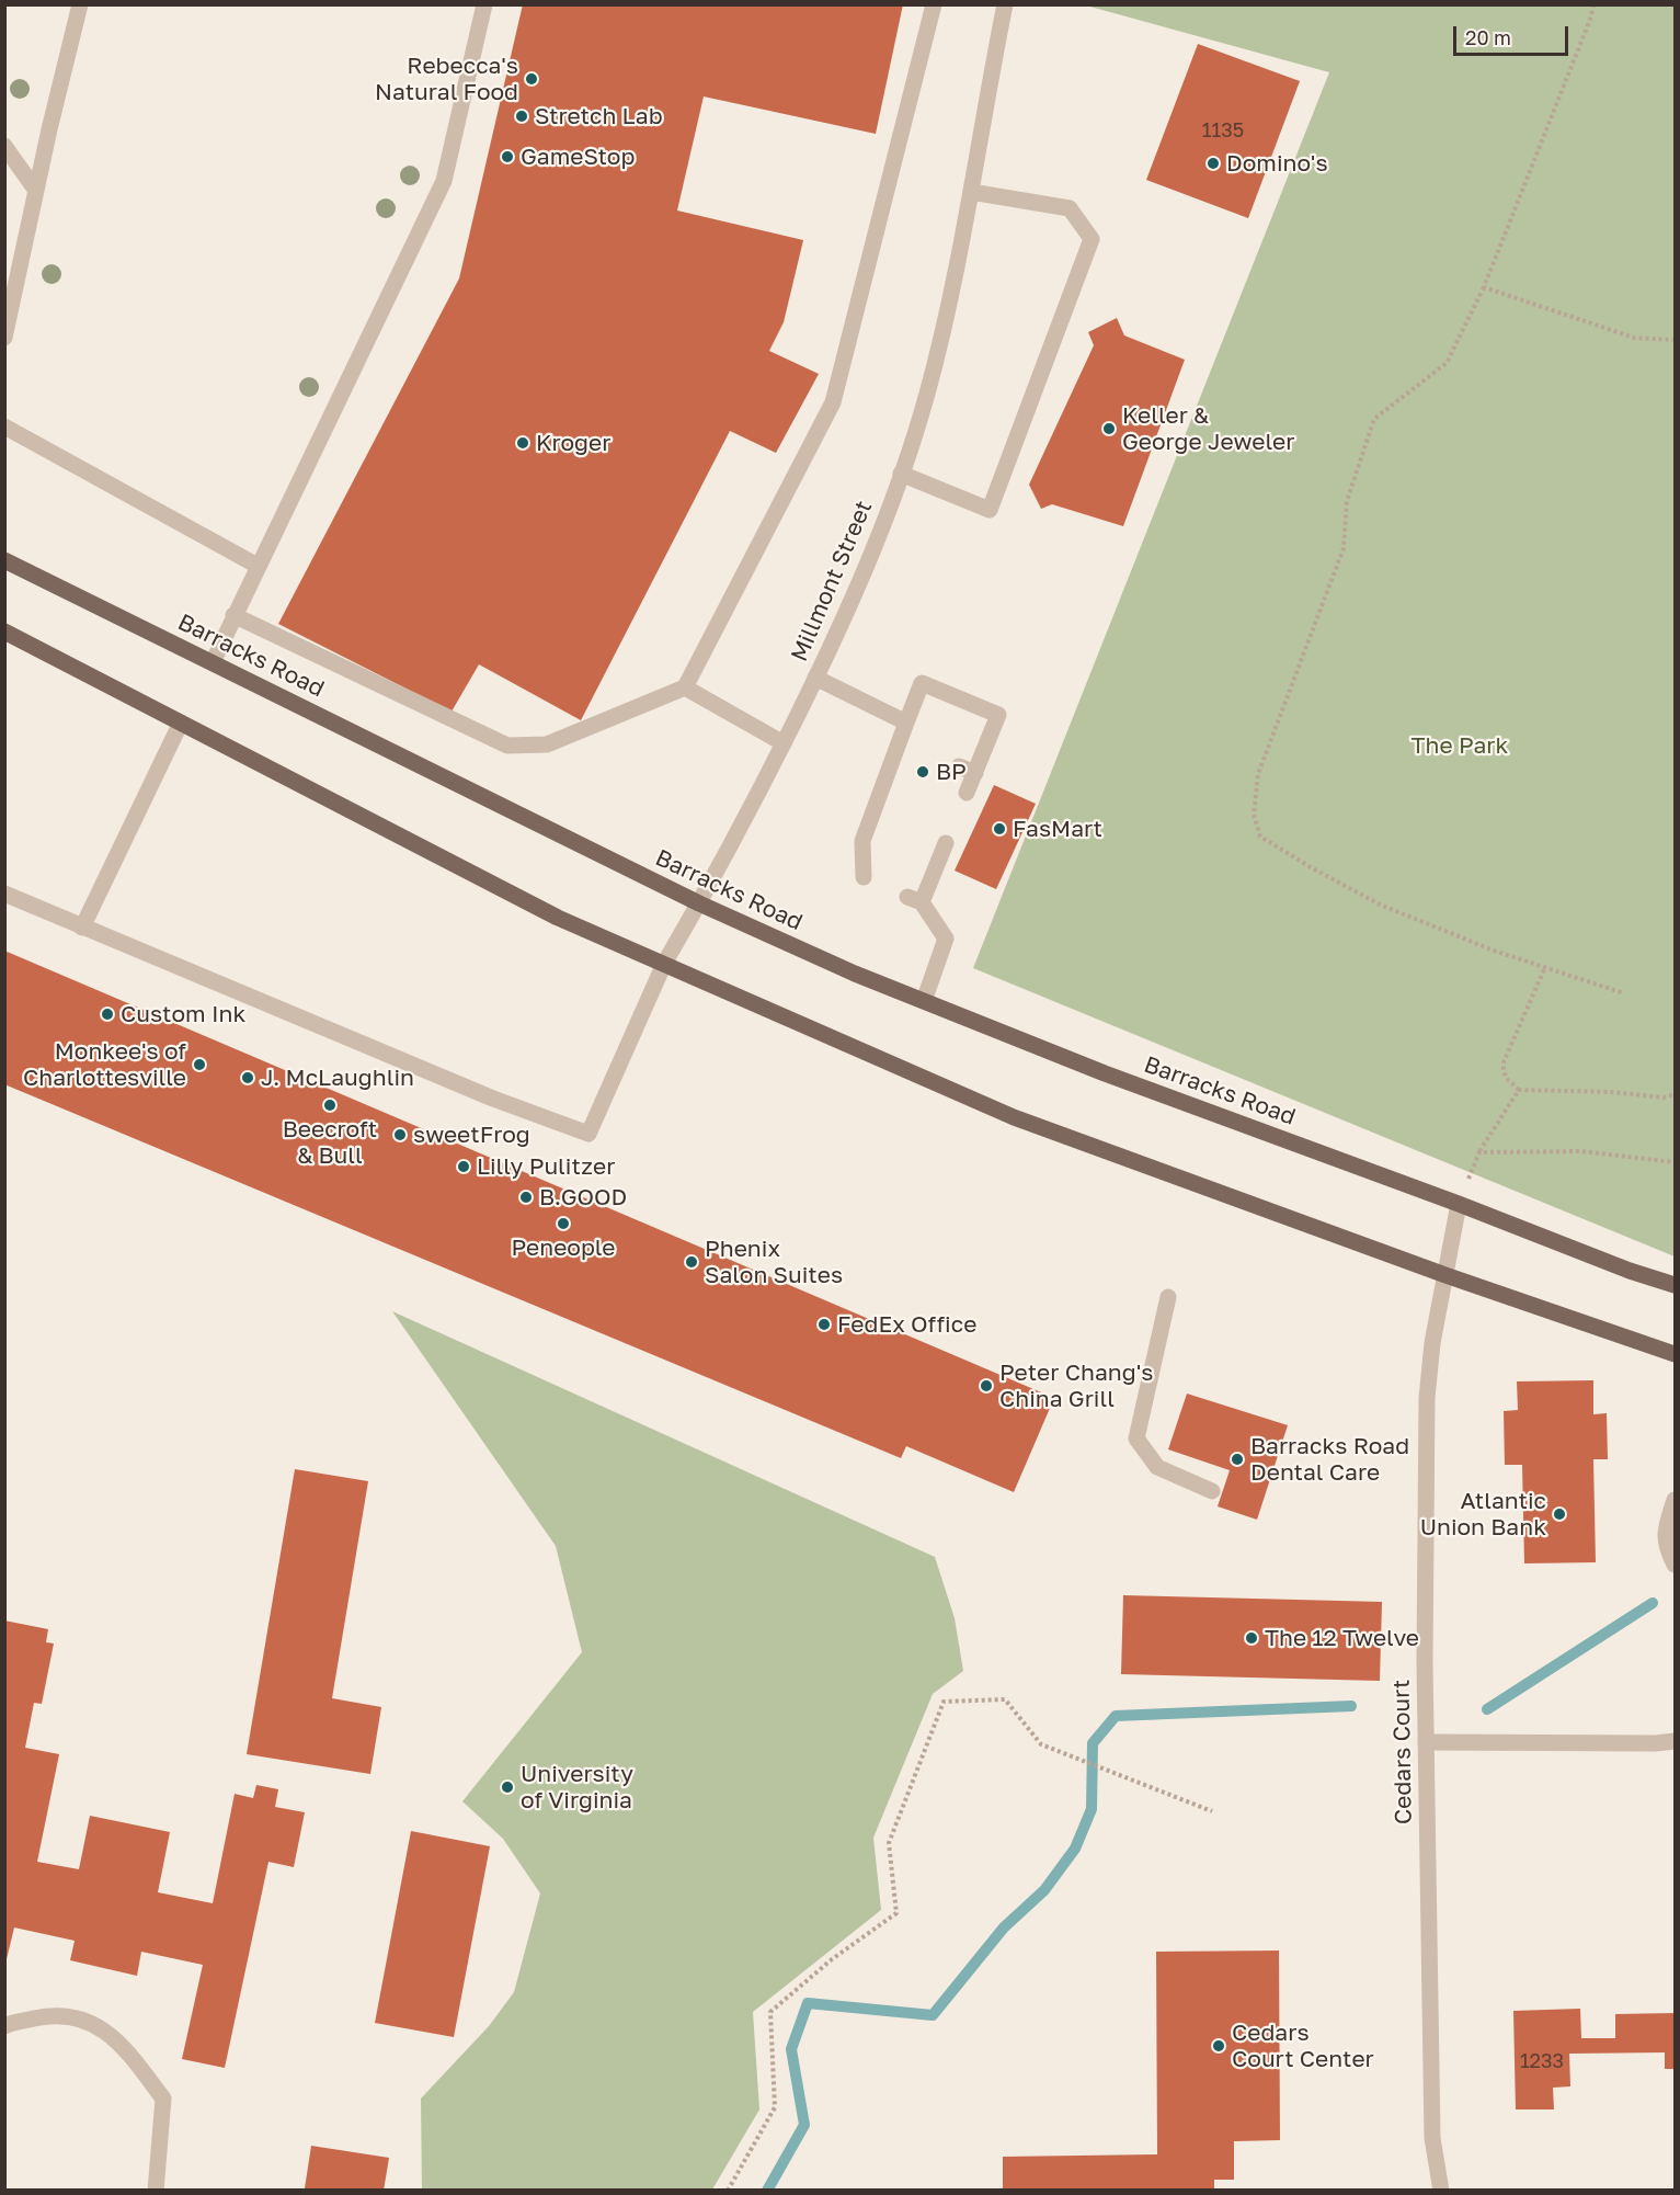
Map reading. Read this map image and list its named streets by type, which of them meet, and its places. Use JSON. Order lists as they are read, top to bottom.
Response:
{
  "streets": {
    "main road": ["Barracks Road"],
    "street": ["Millmont Street", "Cedars Court"]
  },
  "crossings": [
    ["Millmont Street", "Barracks Road"]
  ],
  "parks": ["The Park"],
  "places": [
    "Rebecca's Natural Food",
    "Stretch Lab",
    "GameStop",
    "Domino's",
    "Keller & George Jeweler",
    "Kroger",
    "BP",
    "FasMart",
    "Custom Ink",
    "Monkee's of Charlottesville",
    "J. McLaughlin",
    "Beecroft & Bull",
    "sweetFrog",
    "Lilly Pulitzer",
    "B.GOOD",
    "Peneople",
    "Phenix Salon Suites",
    "FedEx Office",
    "Peter Chang's China Grill",
    "Barracks Road Dental Care",
    "Atlantic Union Bank",
    "The 12 Twelve",
    "University of Virginia",
    "Cedars Court Center"
  ],
  "house_numbers": ["1135", "1233"],
  "scale_bar": "20 m"
}
